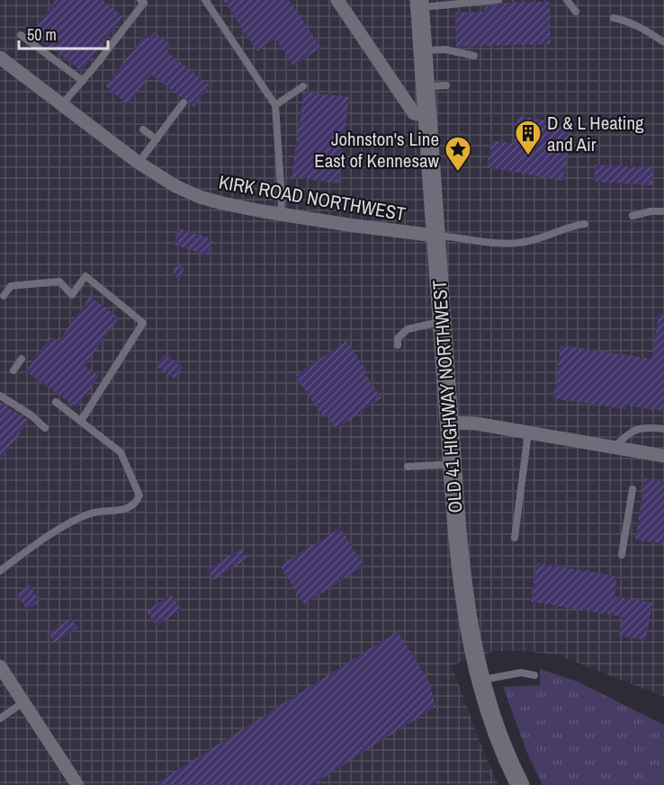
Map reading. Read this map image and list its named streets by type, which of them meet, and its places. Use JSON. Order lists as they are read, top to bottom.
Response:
{
  "streets": {
    "street": ["KIRK ROAD NORTHWEST", "OLD 41 HIGHWAY NORTHWEST"]
  },
  "crossings": [
    ["KIRK ROAD NORTHWEST", "OLD 41 HIGHWAY NORTHWEST"]
  ],
  "places": {
    "building": ["D & L Heating and Air"],
    "place": ["Johnston's Line East of Kennesaw"]
  },
  "scale_bar": "50 m"
}
